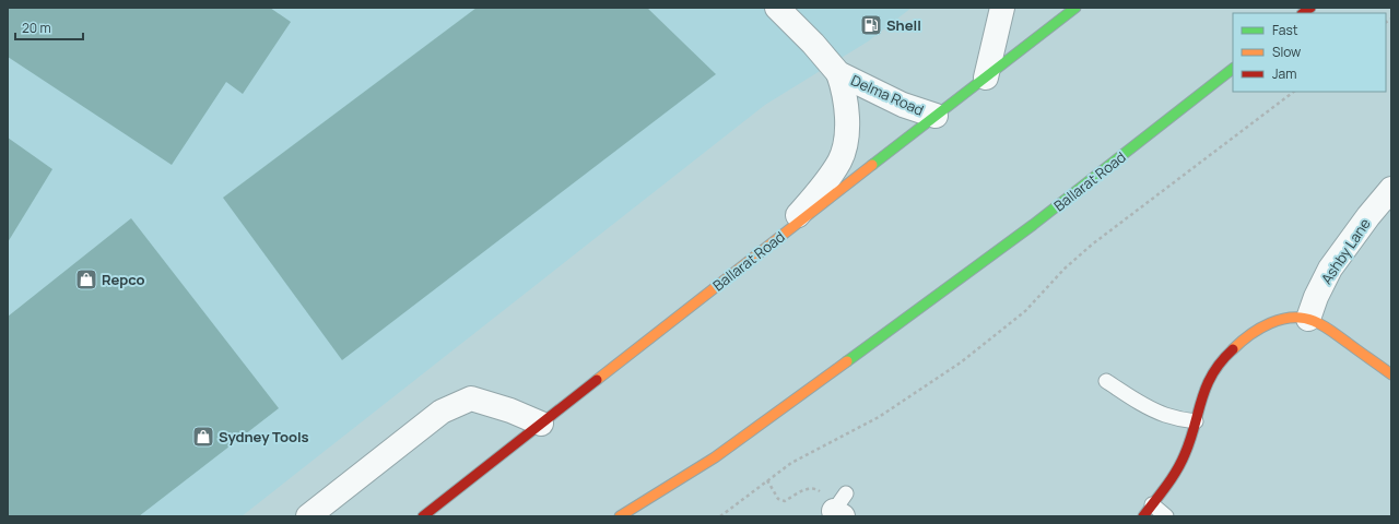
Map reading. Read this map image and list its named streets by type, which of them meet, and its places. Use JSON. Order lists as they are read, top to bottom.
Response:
{
  "streets": {
    "main road": ["Ballarat Road"],
    "street": ["Delma Road", "Ashby Lane"]
  },
  "crossings": [
    ["Delma Road", "Ballarat Road"]
  ],
  "places": {
    "fuel station": ["Shell"],
    "shop": ["Repco", "Sydney Tools"]
  },
  "legend": ["Fast", "Slow", "Jam"],
  "scale_bar": "20 m"
}
